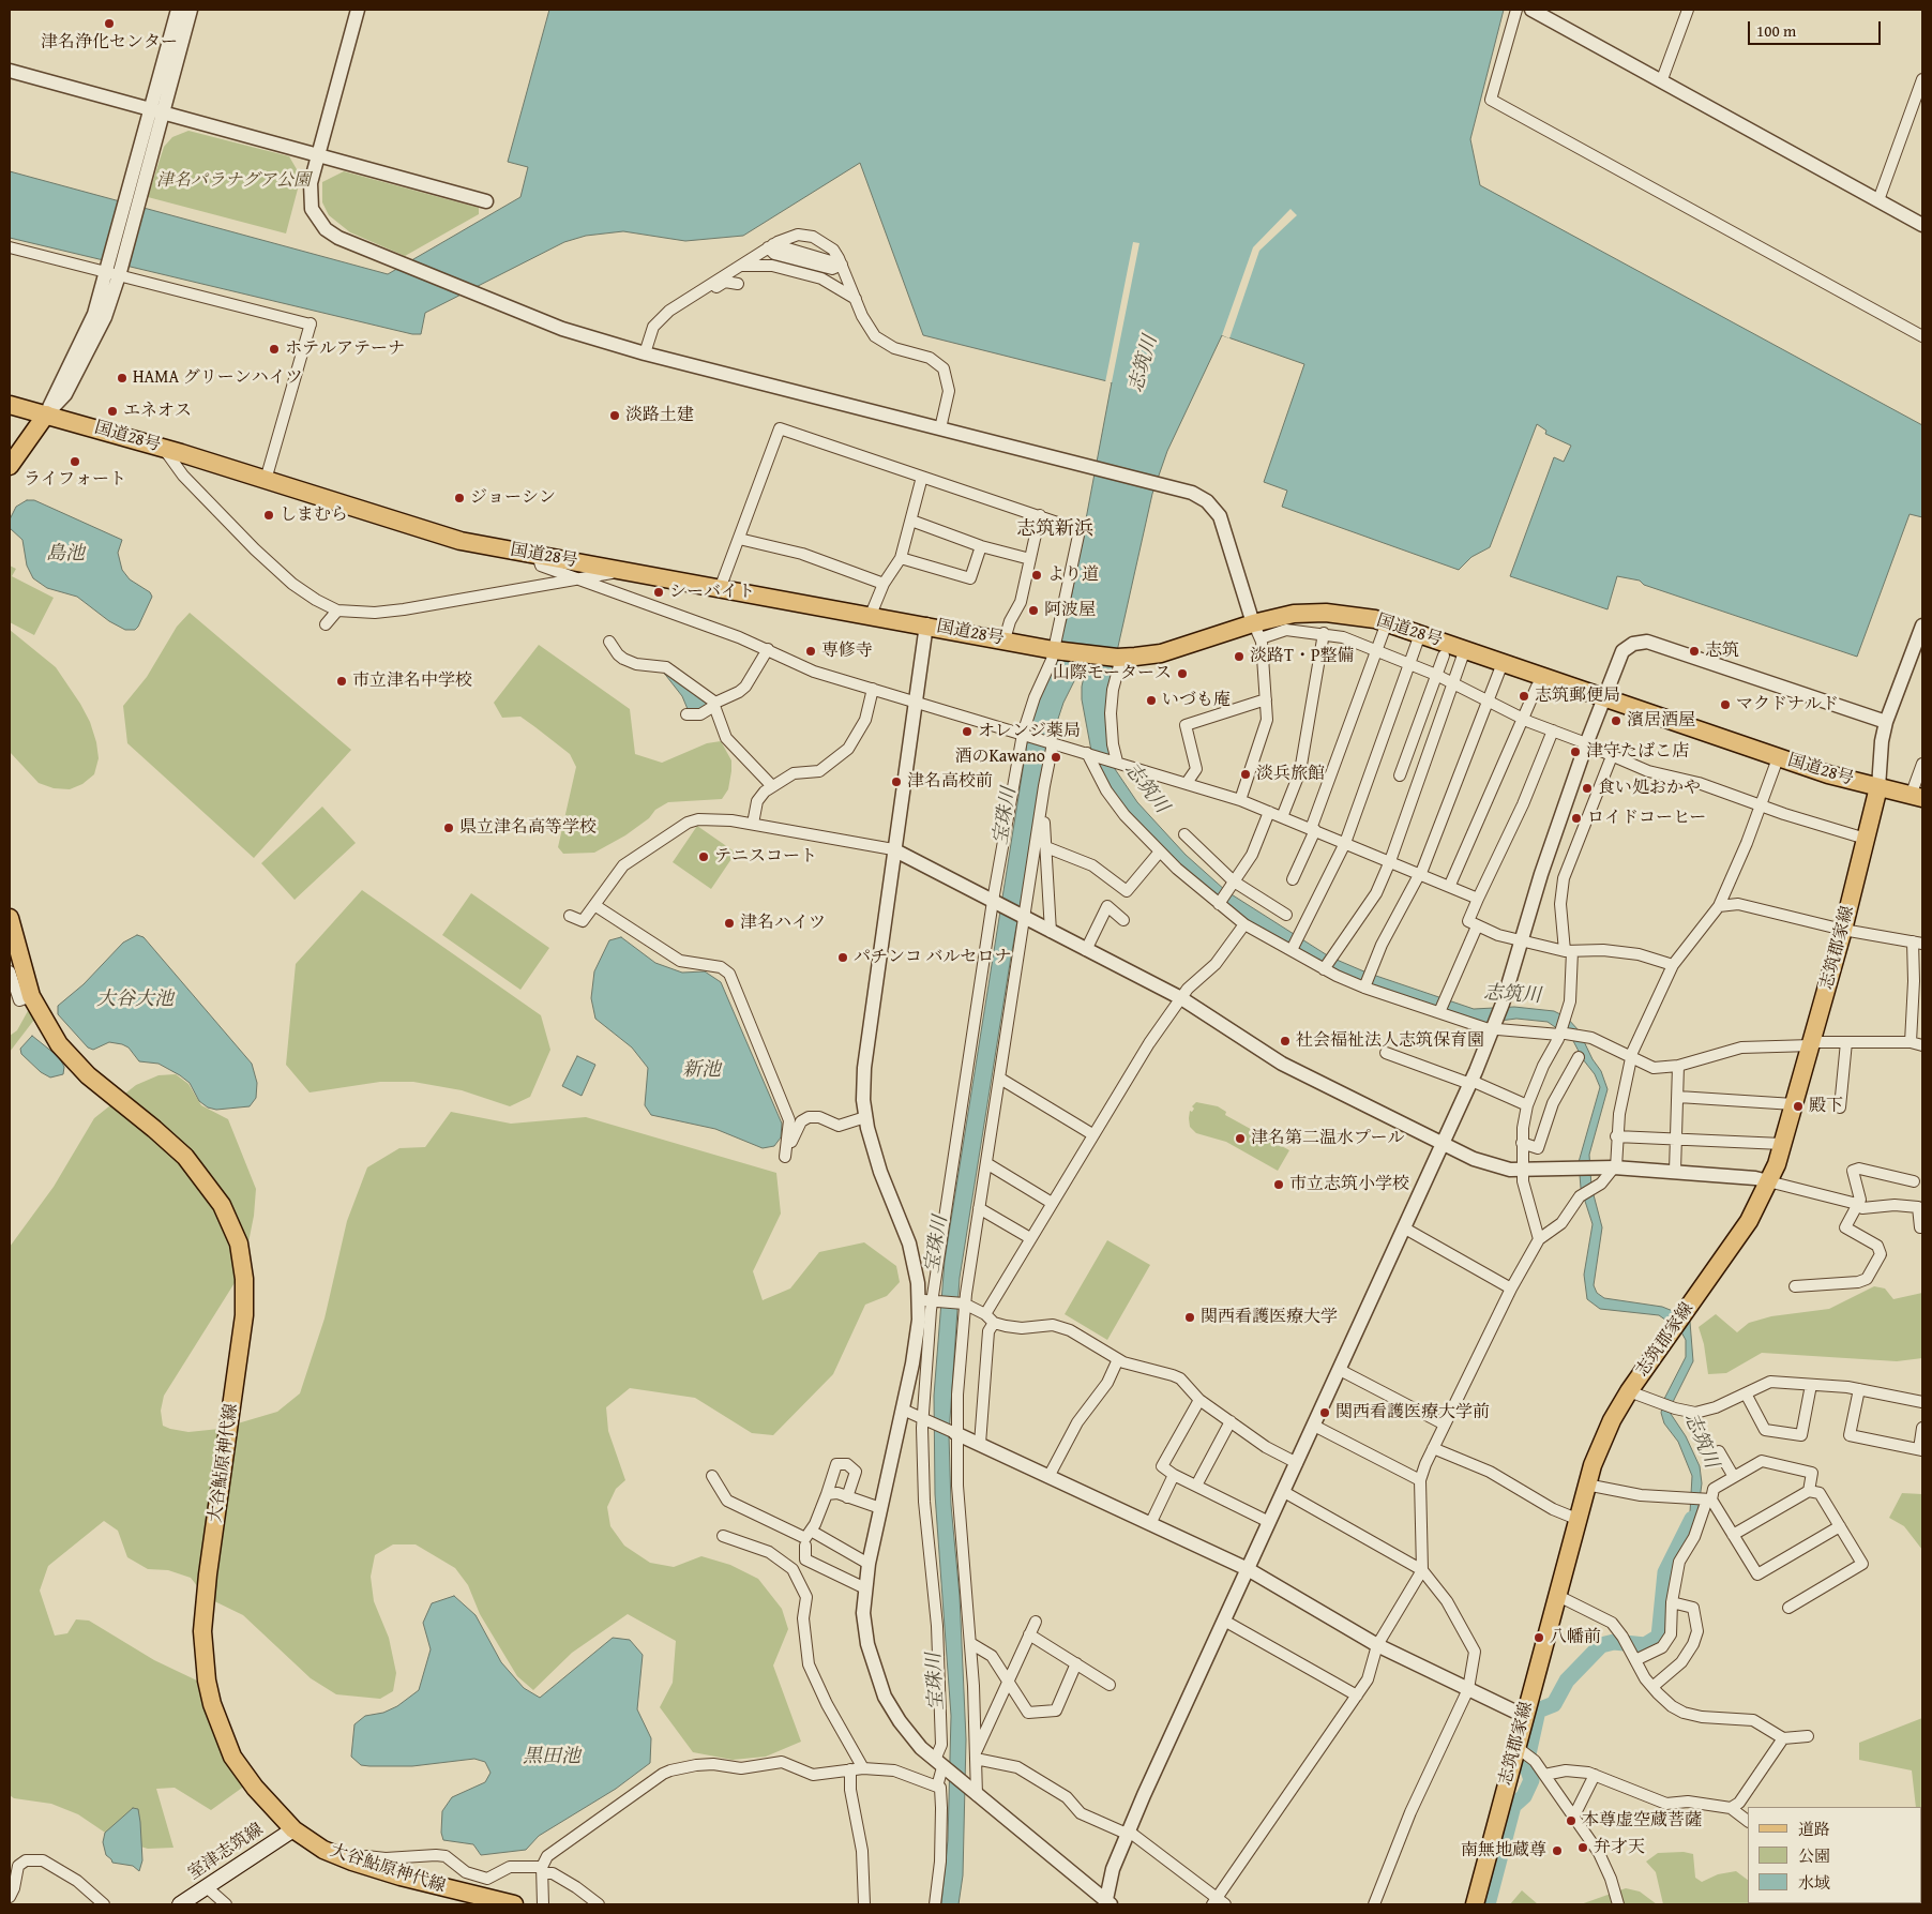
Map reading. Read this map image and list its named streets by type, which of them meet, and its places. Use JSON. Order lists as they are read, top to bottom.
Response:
{
  "streets": {
    "main road": [
      "国道28号",
      "志筑郡家線",
      "大谷鮎原神代線",
      "室津志筑線"
    ]
  },
  "crossings": [
    ["国道28号", "志筑郡家線"],
    ["大谷鮎原神代線", "室津志筑線"]
  ],
  "districts": ["志筑新浜"],
  "water": [
    "志筑川",
    "島池",
    "宝珠川",
    "大谷大池",
    "新池",
    "黒田池"
  ],
  "parks": ["津名パラナグア公園"],
  "places": [
    "津名浄化センター",
    "ホテルアテーナ",
    "HAMA グリーンハイツ",
    "エネオス",
    "淡路土建",
    "ライフォート",
    "ジョーシン",
    "しまむら",
    "より道",
    "シーバイト",
    "阿波屋",
    "専修寺",
    "志筑",
    "淡路T・P整備",
    "山際モータース",
    "市立津名中学校",
    "志筑郵便局",
    "いづも庵",
    "マクドナルド",
    "濱居酒屋",
    "オレンジ薬局",
    "津守たばこ店",
    "酒のKawano",
    "淡兵旅館",
    "津名高校前",
    "食い処おかや",
    "ロイドコーヒー",
    "県立津名高等学校",
    "テニスコート",
    "津名ハイツ",
    "パチンコ バルセロナ",
    "社会福祉法人志筑保育園",
    "殿下",
    "津名第二温水プール",
    "市立志筑小学校",
    "関西看護医療大学",
    "関西看護医療大学前",
    "八幡前",
    "本尊虚空蔵菩薩",
    "弁才天",
    "南無地蔵尊"
  ],
  "legend": ["道路", "公園", "水域"],
  "scale_bar": "100 m"
}
